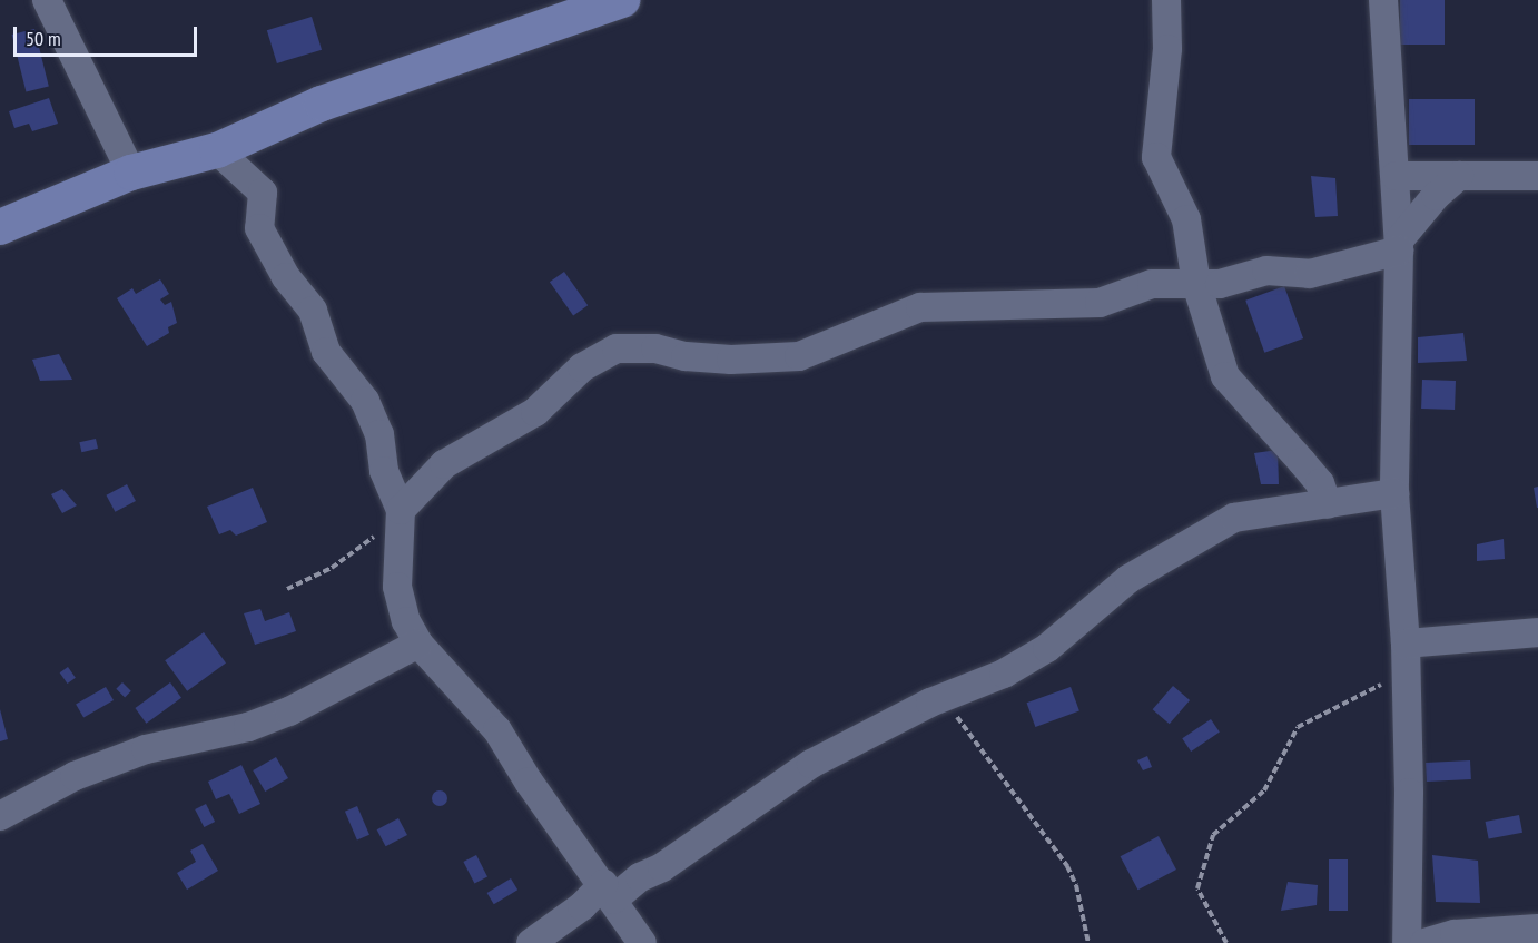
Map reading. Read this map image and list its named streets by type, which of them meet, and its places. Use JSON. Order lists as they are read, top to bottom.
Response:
{
  "scale_bar": "50 m"
}
